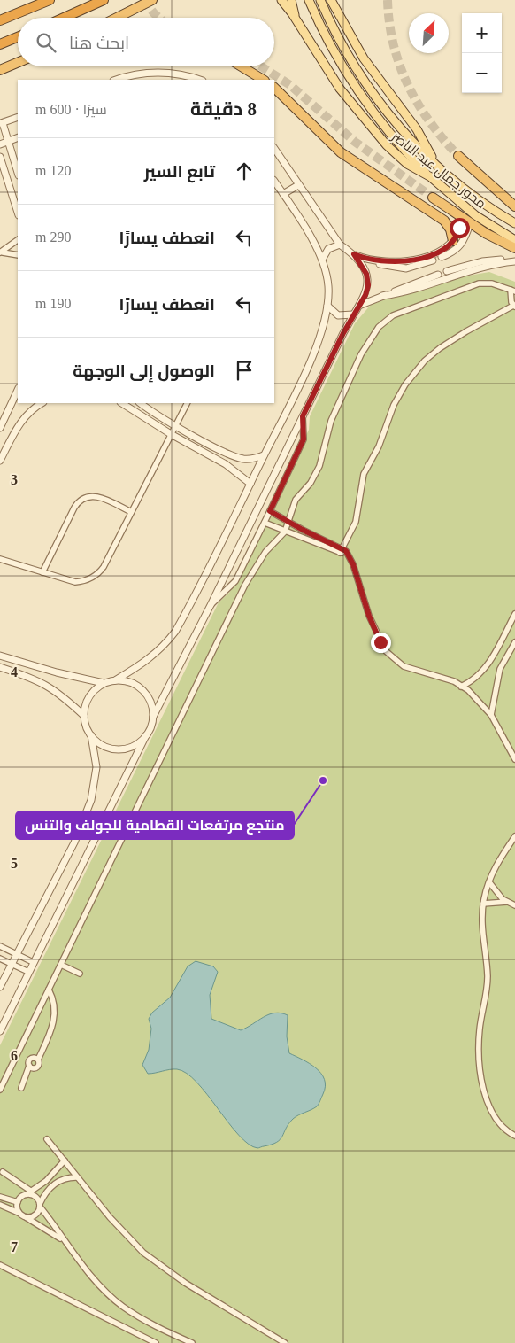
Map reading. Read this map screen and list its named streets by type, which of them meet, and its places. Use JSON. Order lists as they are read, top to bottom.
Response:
{
  "streets": {
    "main road": ["محور جمال عبد الناصر"]
  },
  "places": ["منتجع مرتفعات القطامية للجولف والتنس"],
  "north": "top right",
  "page": {
    "map_buttons": ["+", "−"],
    "search": "ابحث هنا",
    "heading": ["8 دقيقة", "سيرًا · 600 m"],
    "list": [
      ["تابع السير", "120 m"],
      ["انعطف يسارًا", "290 m"],
      ["انعطف يسارًا", "190 m"],
      "الوصول إلى الوجهة"
    ]
  },
  "grid": {
    "rows": [
      "3",
      "4",
      "5",
      "6",
      "7"
    ]
  }
}
